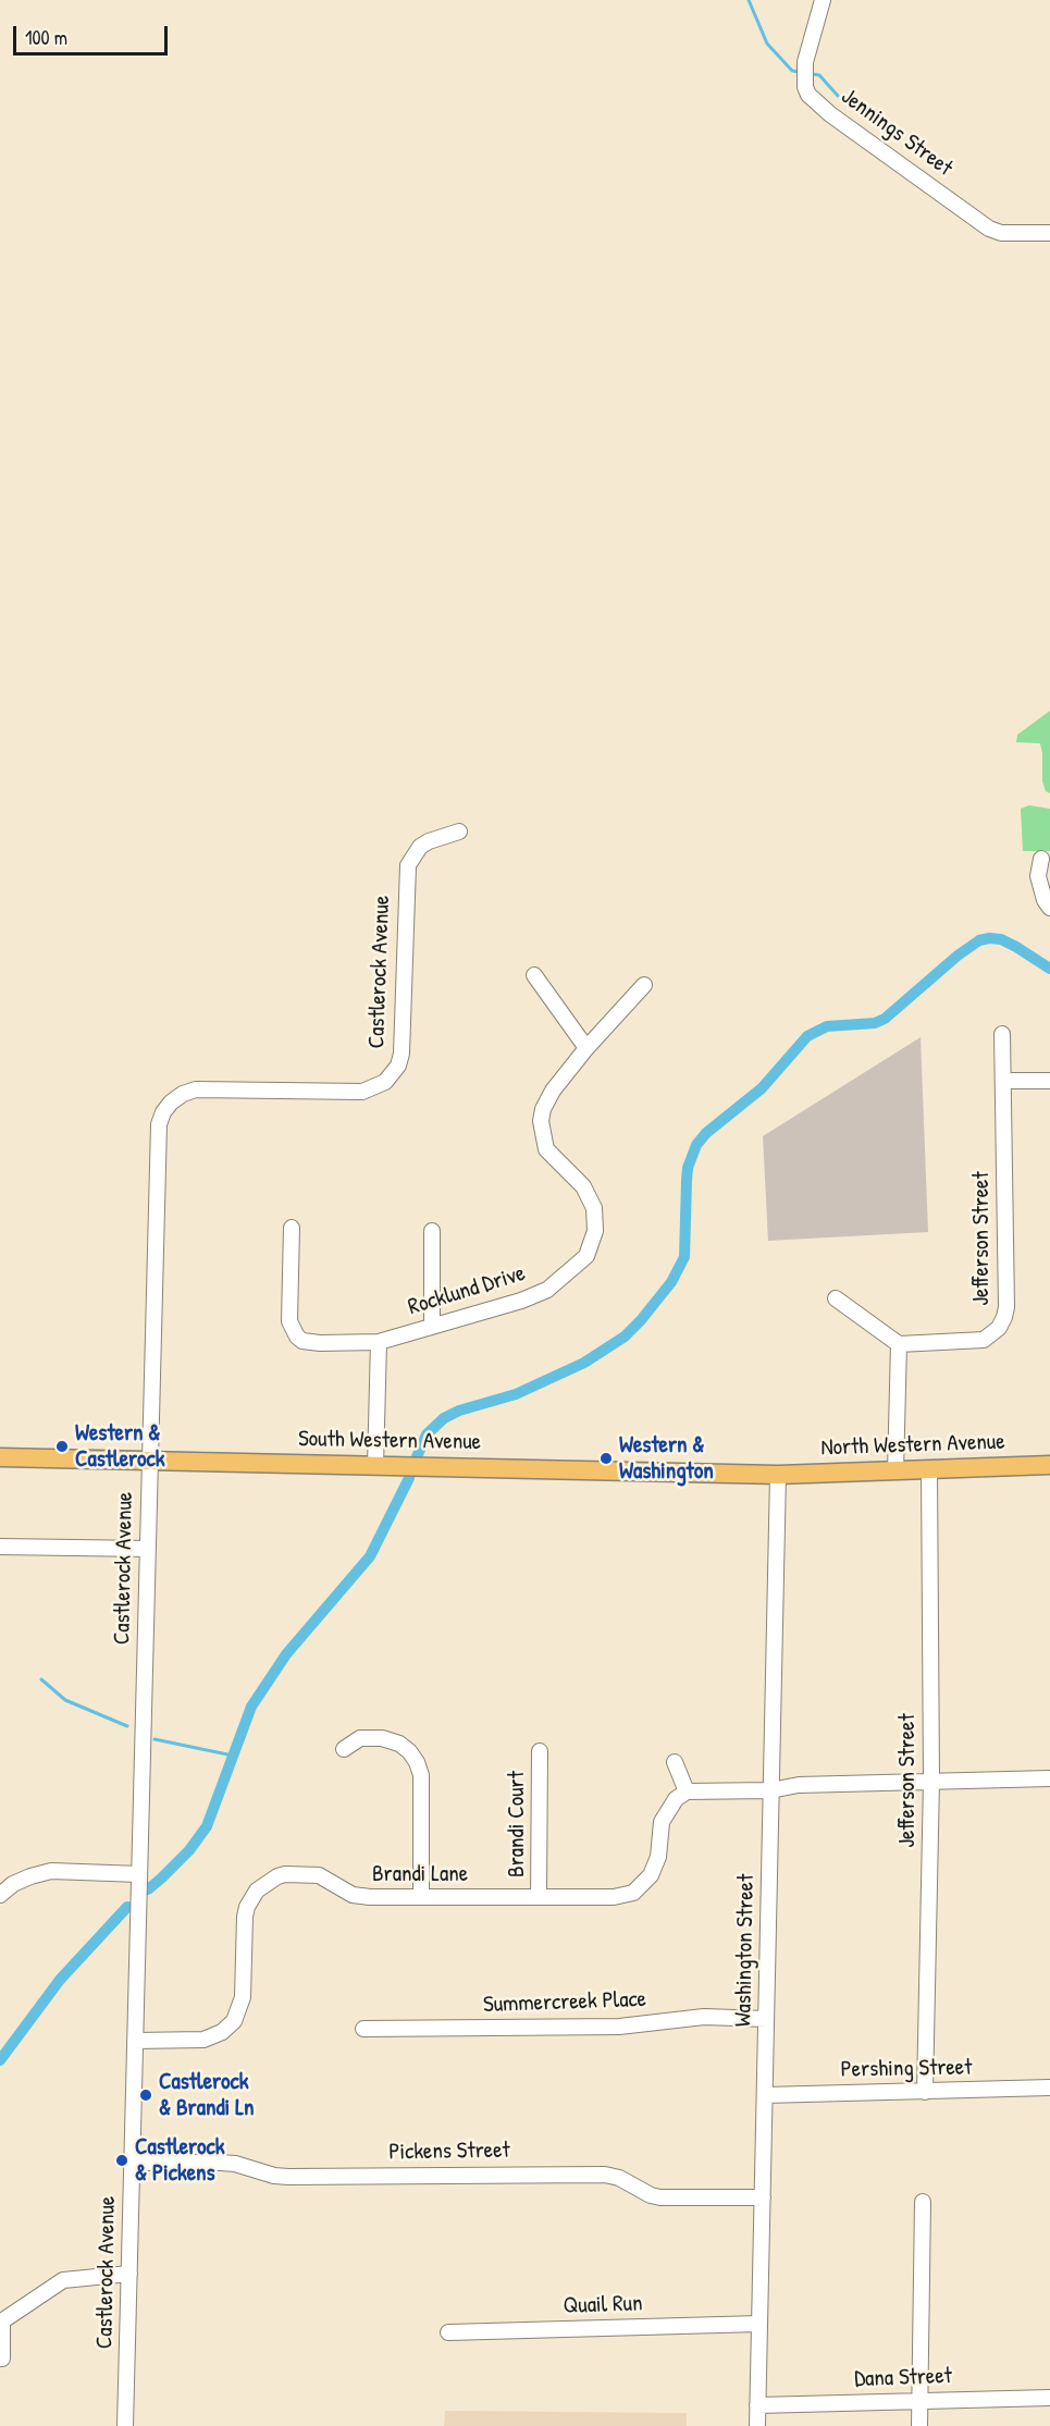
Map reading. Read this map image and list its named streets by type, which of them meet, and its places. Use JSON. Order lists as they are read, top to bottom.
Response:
{
  "streets": {
    "main road": ["South Western Avenue", "North Western Avenue"],
    "street": [
      "Jennings Street",
      "Castlerock Avenue",
      "Jefferson Street",
      "Rocklund Drive",
      "Brandi Court",
      "Brandi Lane",
      "Washington Street",
      "Summercreek Place",
      "Pershing Street",
      "Pickens Street",
      "Quail Run",
      "Dana Street"
    ]
  },
  "crossings": [
    ["Castlerock Avenue", "South Western Avenue"],
    ["Castlerock Avenue", "Brandi Lane"],
    ["Castlerock Avenue", "Pickens Street"],
    ["Jefferson Street", "North Western Avenue"],
    ["Jefferson Street", "Pershing Street"],
    ["South Western Avenue", "North Western Avenue"],
    ["South Western Avenue", "Washington Street"],
    ["North Western Avenue", "Washington Street"],
    ["Brandi Court", "Brandi Lane"],
    ["Washington Street", "Summercreek Place"],
    ["Washington Street", "Pershing Street"],
    ["Washington Street", "Pickens Street"],
    ["Washington Street", "Quail Run"],
    ["Washington Street", "Dana Street"]
  ],
  "places": [
    "Western & Castlerock",
    "Western & Washington",
    "Castlerock & Brandi Ln",
    "Castlerock & Pickens"
  ],
  "scale_bar": "100 m"
}
